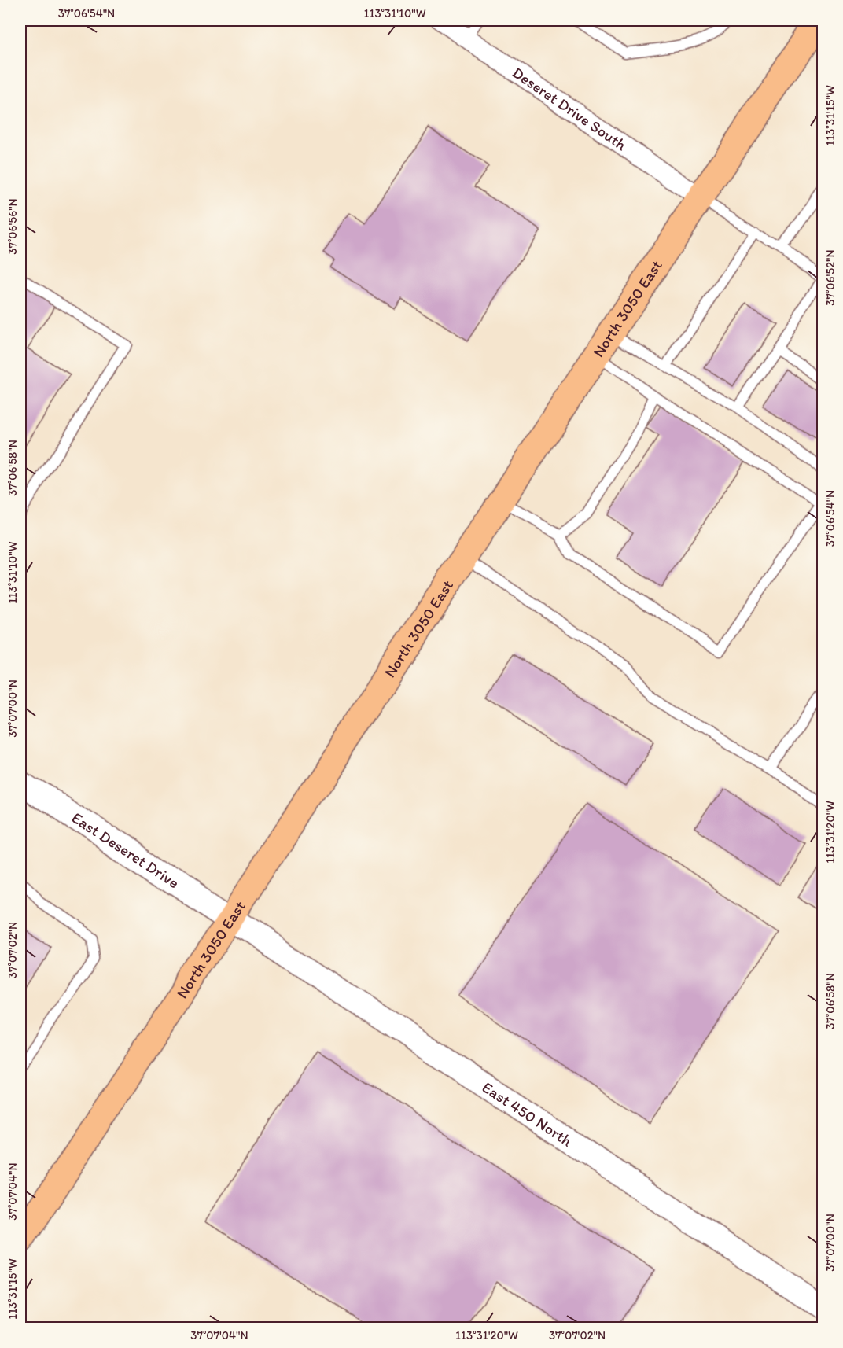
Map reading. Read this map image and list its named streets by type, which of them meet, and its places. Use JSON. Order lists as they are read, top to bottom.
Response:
{
  "streets": {
    "main road": ["North 3050 East"],
    "street": ["Deseret Drive South", "East Deseret Drive", "East 450 North"]
  },
  "crossings": [
    ["Deseret Drive South", "North 3050 East"],
    ["North 3050 East", "East Deseret Drive"],
    ["North 3050 East", "East 450 North"],
    ["East Deseret Drive", "East 450 North"]
  ],
  "coordinates": [
    "37°06'54\"N",
    "113°31'10\"W",
    "113°31'15\"W",
    "37°06'56\"N",
    "37°06'52\"N",
    "37°06'58\"N",
    "37°07'00\"N",
    "113°31'20\"W",
    "37°07'02\"N",
    "37°07'04\"N"
  ]
}
